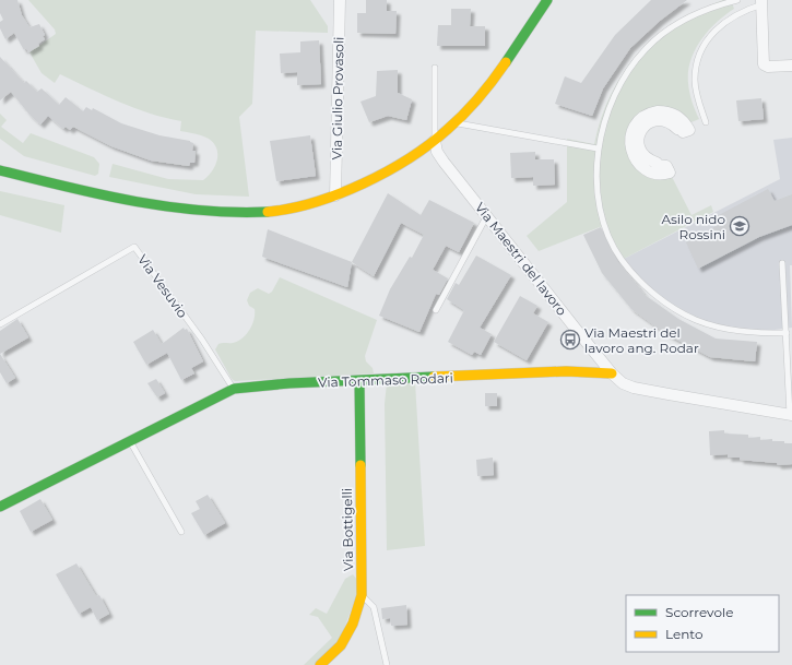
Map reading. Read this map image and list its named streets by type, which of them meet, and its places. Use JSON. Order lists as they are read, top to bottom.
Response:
{
  "streets": {
    "street": [
      "Via Giulio Provasoli",
      "Via Maestri del lavoro",
      "Via Tommaso Rodari",
      "Via Bottigelli"
    ],
    "lane": ["Via Vesuvio"]
  },
  "crossings": [
    ["Via Maestri del lavoro", "Via Tommaso Rodari"],
    ["Via Vesuvio", "Via Tommaso Rodari"],
    ["Via Tommaso Rodari", "Via Bottigelli"]
  ],
  "places": {
    "school or university": ["Asilo nido Rossini"],
    "bus stop": ["Via Maestri del lavoro ang. Rodar"]
  },
  "legend": ["Scorrevole", "Lento"]
}
